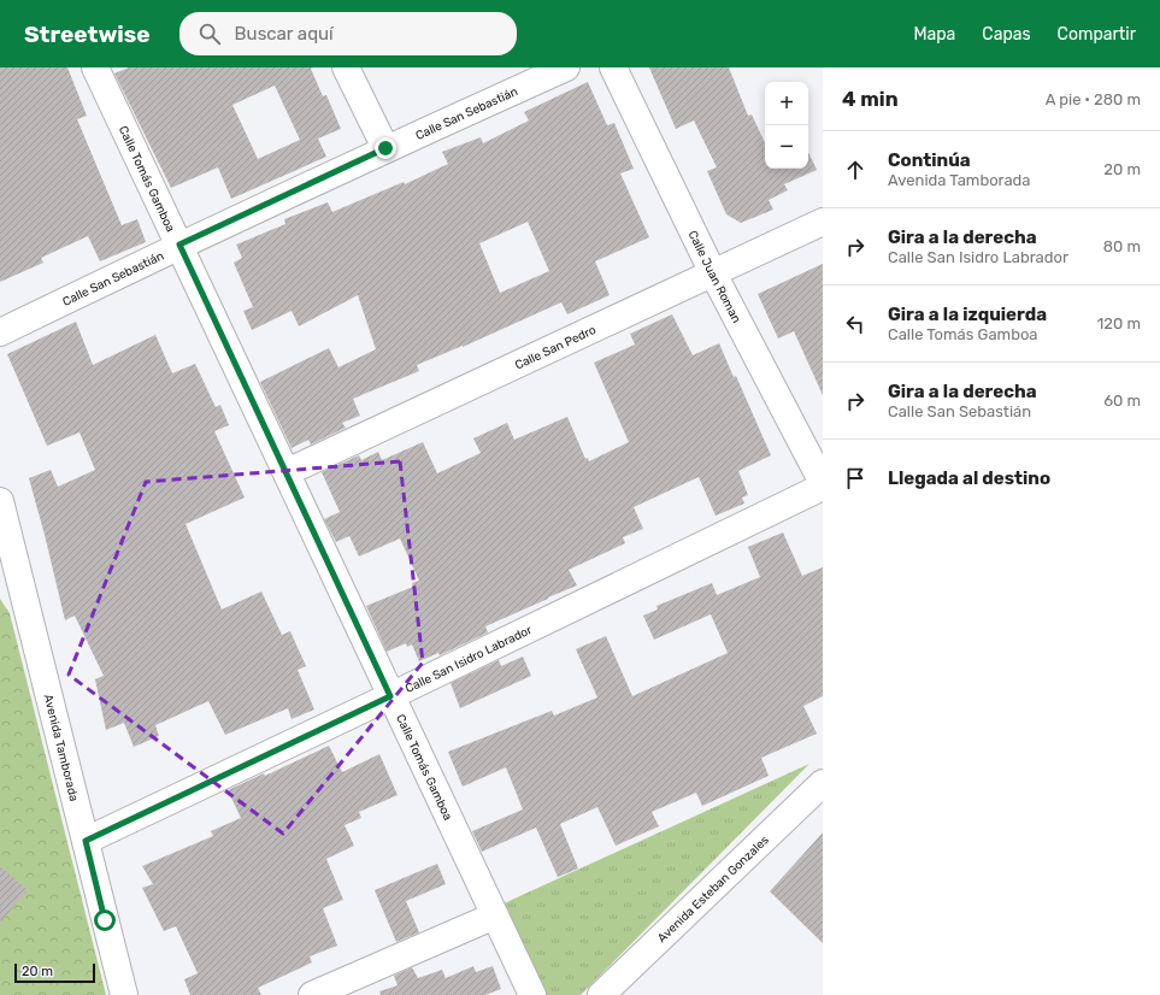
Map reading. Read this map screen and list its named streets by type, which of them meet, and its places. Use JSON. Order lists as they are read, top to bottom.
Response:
{
  "streets": {
    "street": [
      "Calle San Sebastián",
      "Calle Tomás Gamboa",
      "Calle Juan Roman",
      "Calle San Pedro",
      "Calle San Isidro Labrador",
      "Avenida Tamborada",
      "Avenida Esteban Gonzales"
    ]
  },
  "crossings": [
    ["Calle San Sebastián", "Calle Tomás Gamboa"],
    ["Calle Tomás Gamboa", "Calle San Pedro"],
    ["Calle Tomás Gamboa", "Calle San Isidro Labrador"],
    ["Calle Juan Roman", "Calle San Pedro"],
    ["Calle Juan Roman", "Calle San Isidro Labrador"],
    ["Calle San Isidro Labrador", "Avenida Tamborada"]
  ],
  "scale_bar": "20 m",
  "page": {
    "header": "Streetwise",
    "search": "Buscar aquí",
    "nav": ["Mapa", "Capas", "Compartir"],
    "heading": ["4 min", "A pie · 280 m"],
    "map_buttons": ["+", "−"],
    "list": [
      ["Continúa", "Avenida Tamborada", "20 m"],
      ["Gira a la derecha", "Calle San Isidro Labrador", "80 m"],
      ["Gira a la izquierda", "Calle Tomás Gamboa", "120 m"],
      ["Gira a la derecha", "Calle San Sebastián", "60 m"],
      "Llegada al destino"
    ],
    "scale": "20 m"
  }
}
